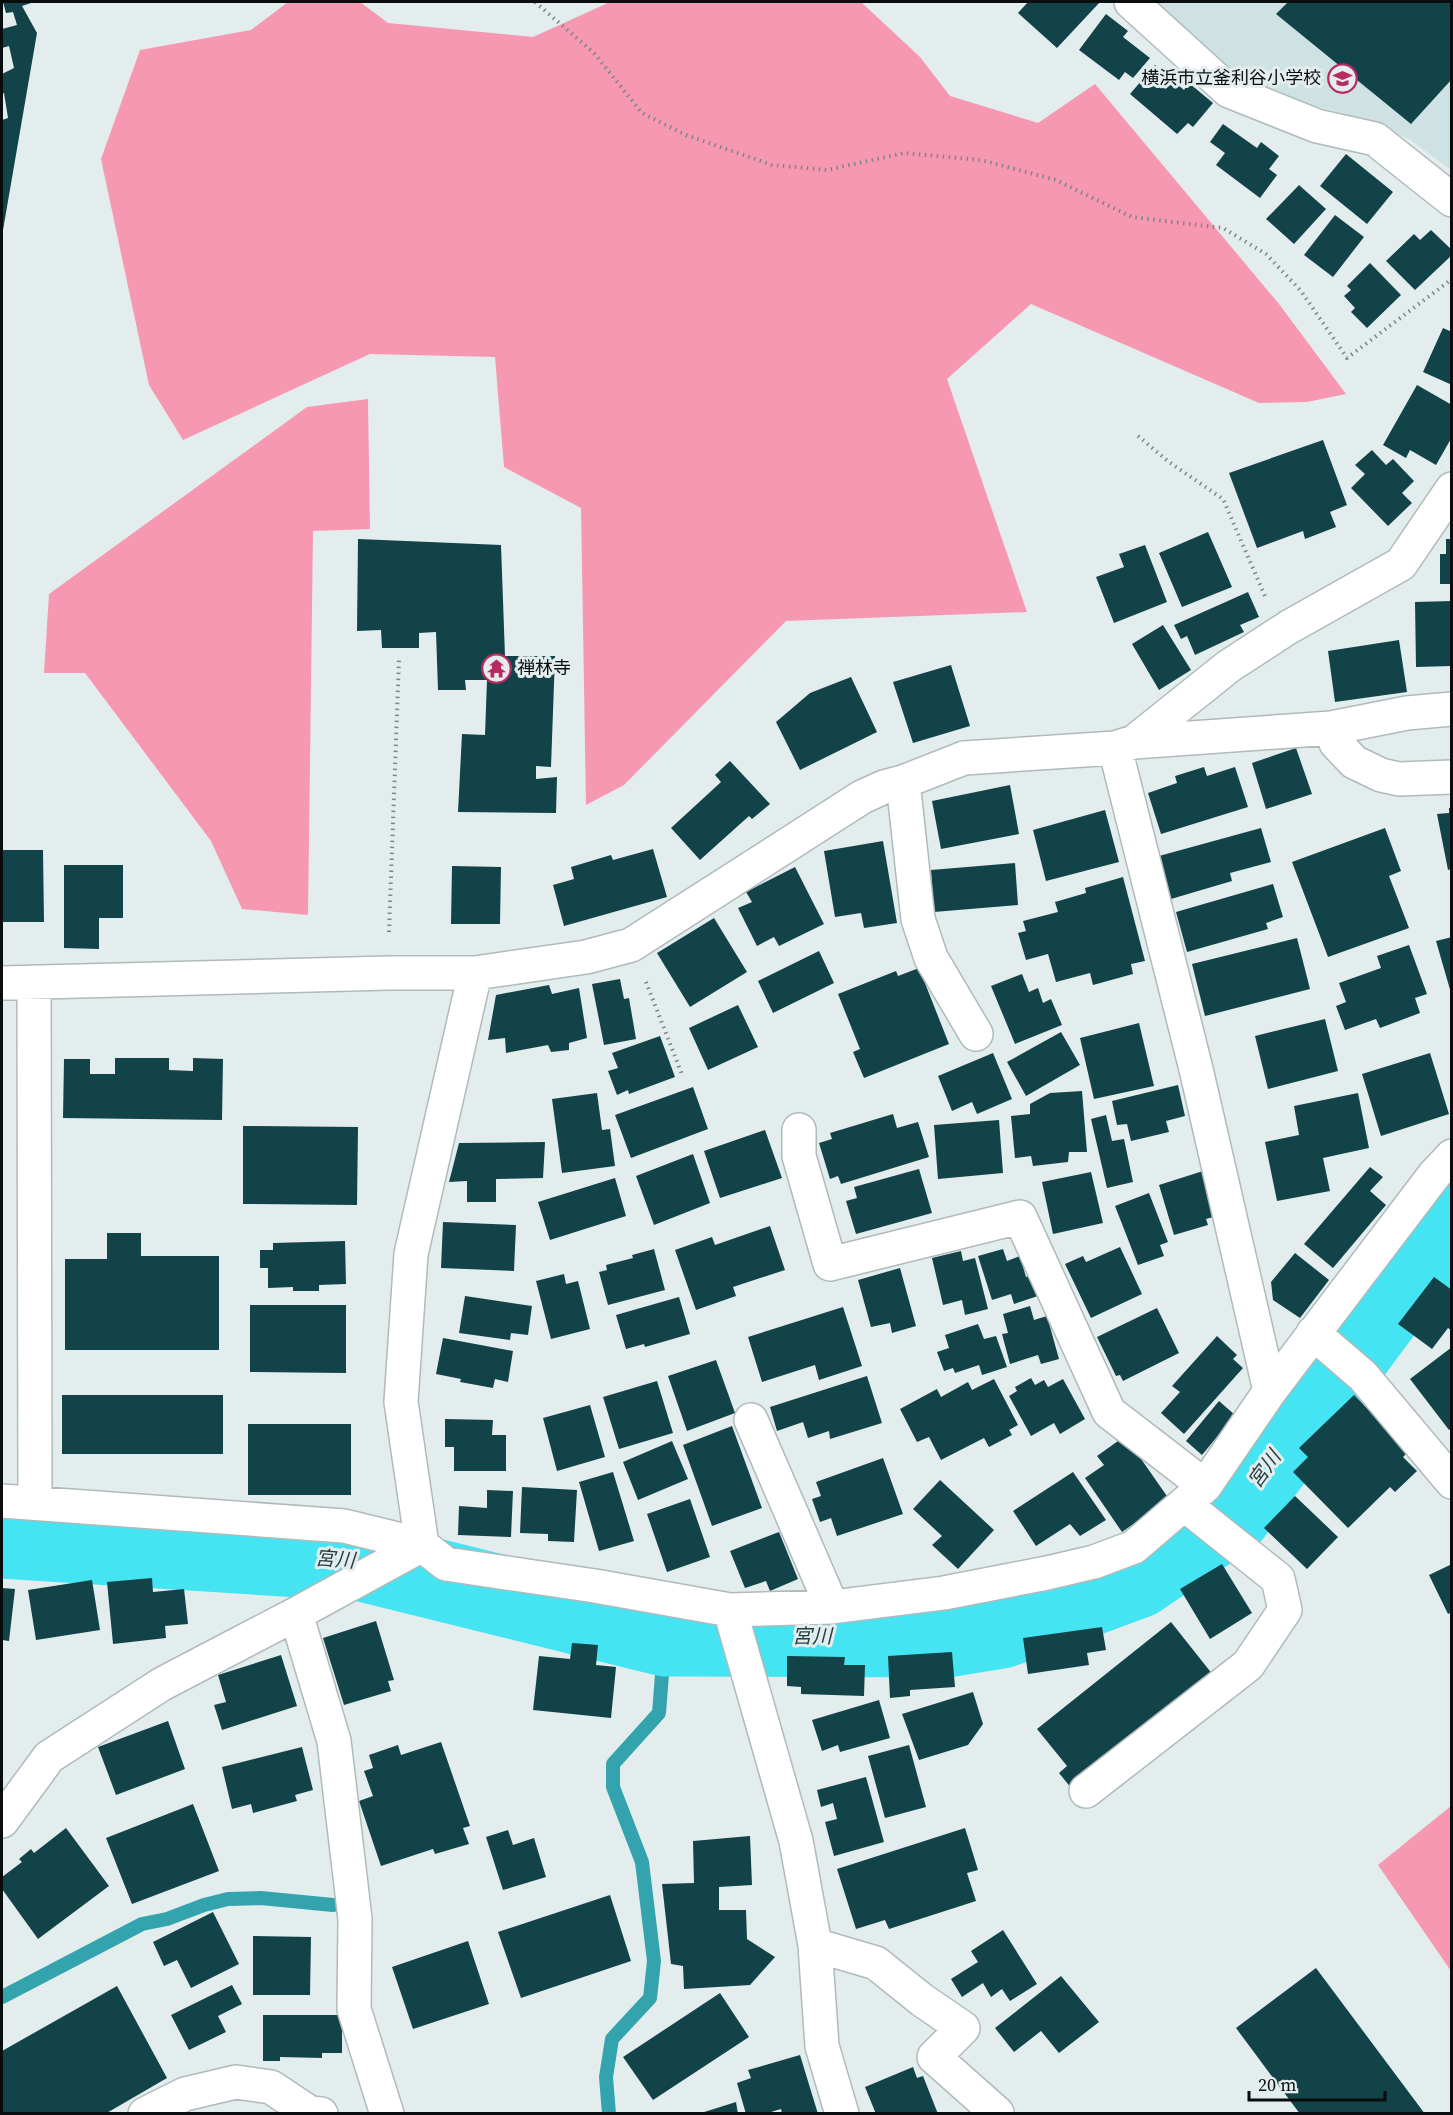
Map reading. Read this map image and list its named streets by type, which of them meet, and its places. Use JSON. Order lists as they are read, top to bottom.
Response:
{
  "water": ["宮川"],
  "places": {
    "school or university": ["横浜市立釜利谷小学校"],
    "temple": ["禅林寺"]
  },
  "scale_bar": "20 m"
}
